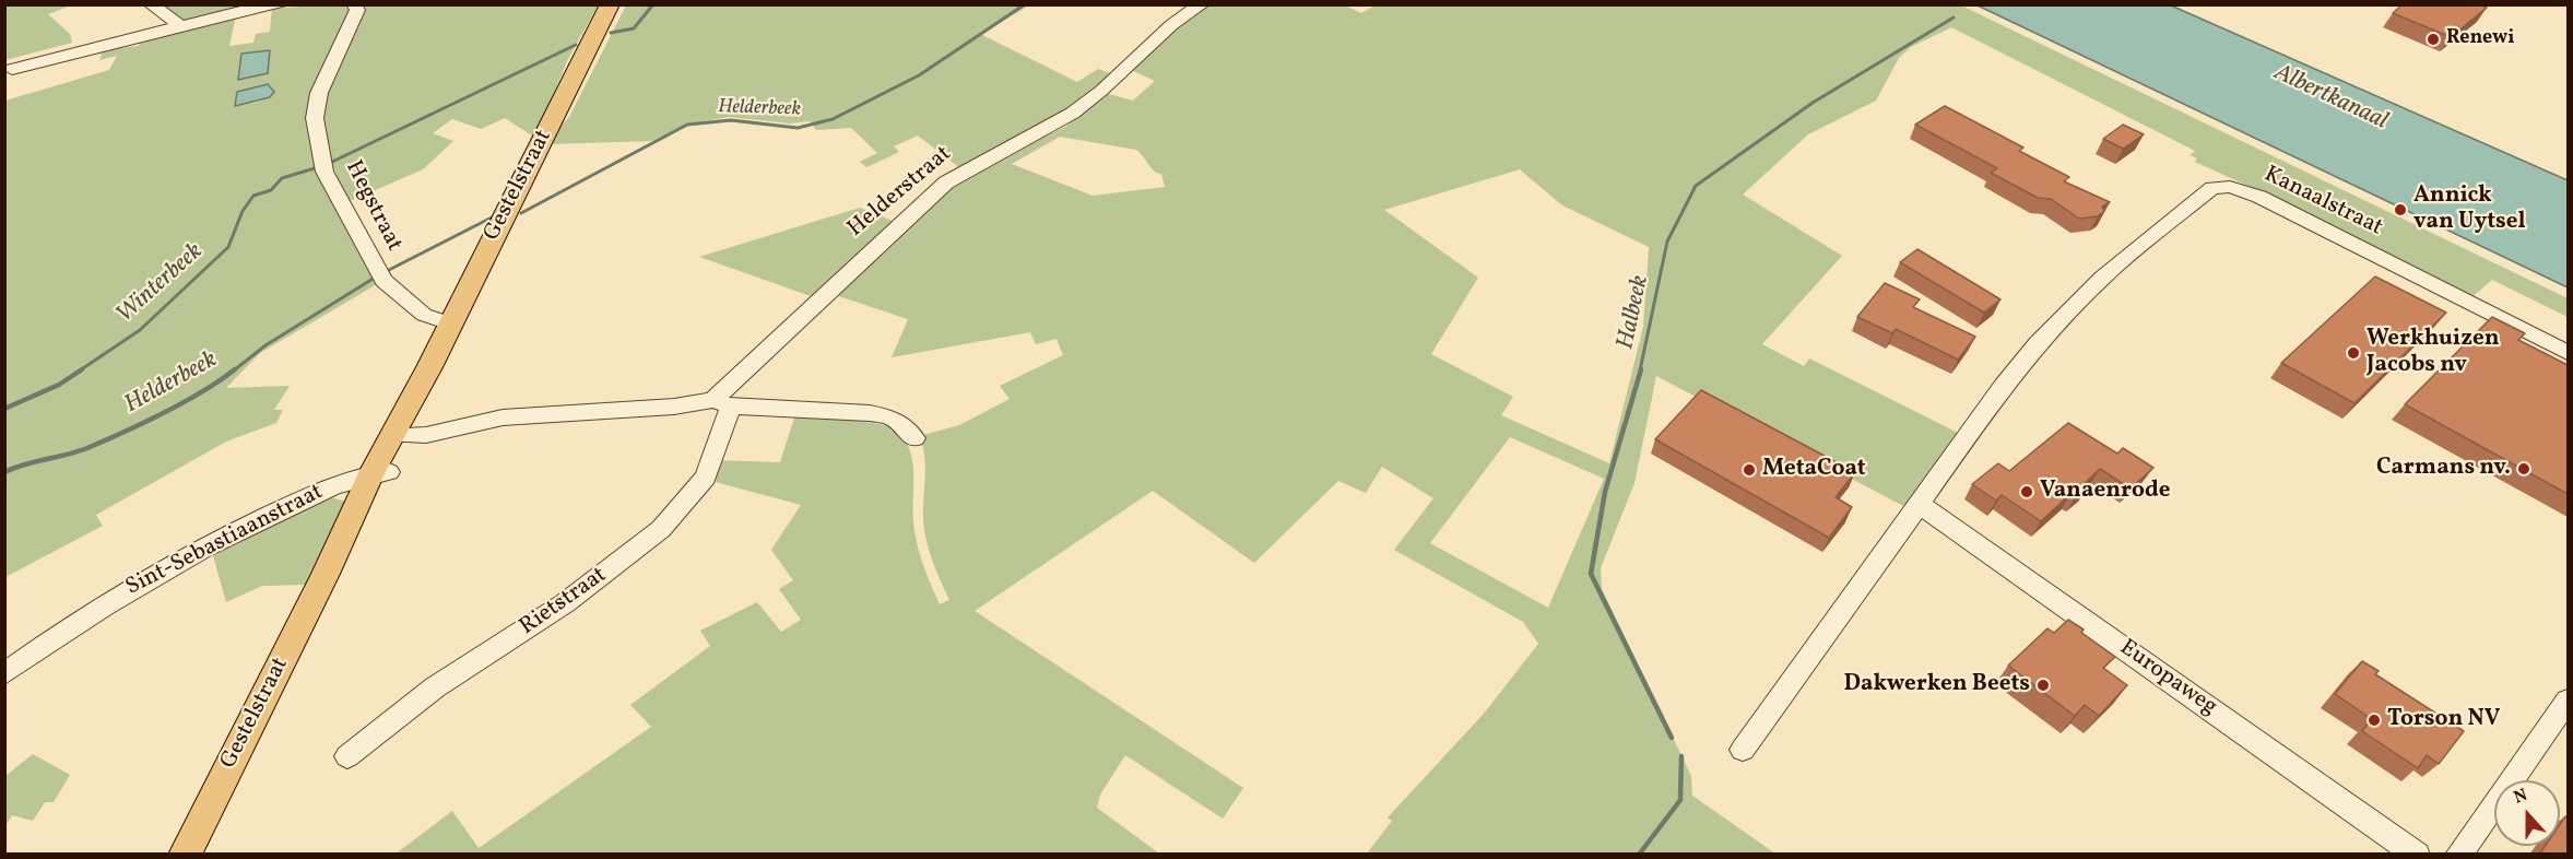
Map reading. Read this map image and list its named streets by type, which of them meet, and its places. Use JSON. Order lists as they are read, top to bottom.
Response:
{
  "streets": {
    "main road": ["Gestelstraat"],
    "street": [
      "Helderstraat",
      "Kanaalstraat",
      "Hegstraat",
      "Sint-Sebastiaanstraat",
      "Rietstraat",
      "Europaweg"
    ]
  },
  "crossings": [
    ["Gestelstraat", "Hegstraat"],
    ["Gestelstraat", "Sint-Sebastiaanstraat"],
    ["Helderstraat", "Rietstraat"],
    ["Kanaalstraat", "Europaweg"]
  ],
  "water": [
    "Albertkanaal",
    "Helderbeek",
    "Winterbeek",
    "Halbeek"
  ],
  "places": [
    "Renewi",
    "Annick van Uytsel",
    "Werkhuizen Jacobs nv",
    "Carmans nv.",
    "MetaCoat",
    "Vanaenrode",
    "Dakwerken Beets",
    "Torson NV"
  ],
  "north": "top"
}
